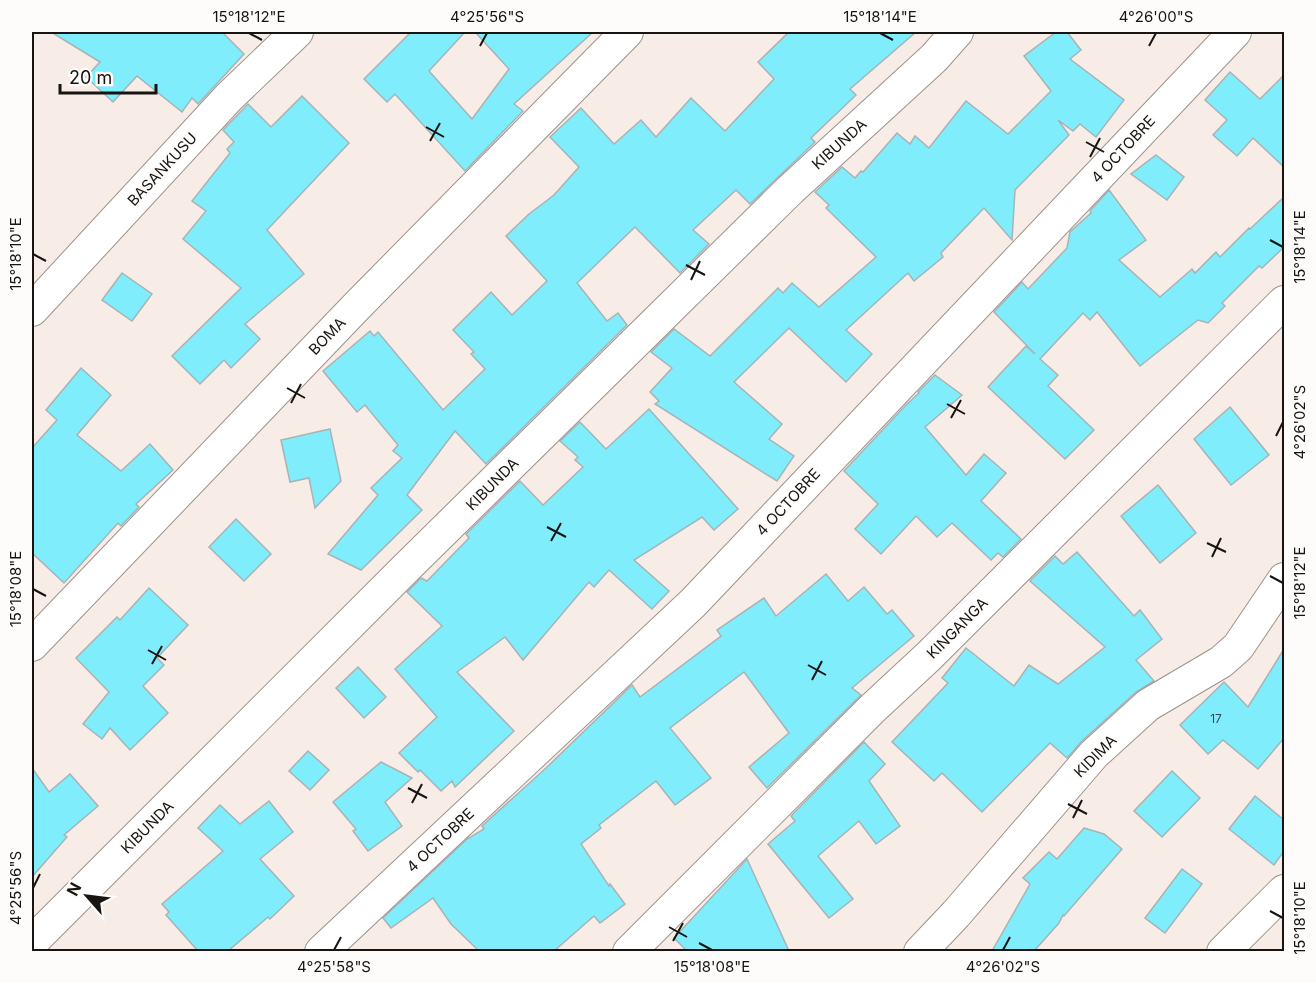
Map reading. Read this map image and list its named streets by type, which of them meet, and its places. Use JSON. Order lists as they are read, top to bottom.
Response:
{
  "streets": {
    "street": [
      "KIBUNDA",
      "4 OCTOBRE",
      "BASANKUSU",
      "BOMA",
      "KINGANGA",
      "KIDIMA"
    ]
  },
  "house_numbers": ["17"],
  "scale_bar": "20 m",
  "north": "top left",
  "coordinates": [
    "15°18'12\"E",
    "4°25'56\"S",
    "15°18'14\"E",
    "4°26'00\"S",
    "15°18'10\"E",
    "4°26'02\"S",
    "15°18'08\"E",
    "4°25'58\"S"
  ]
}
